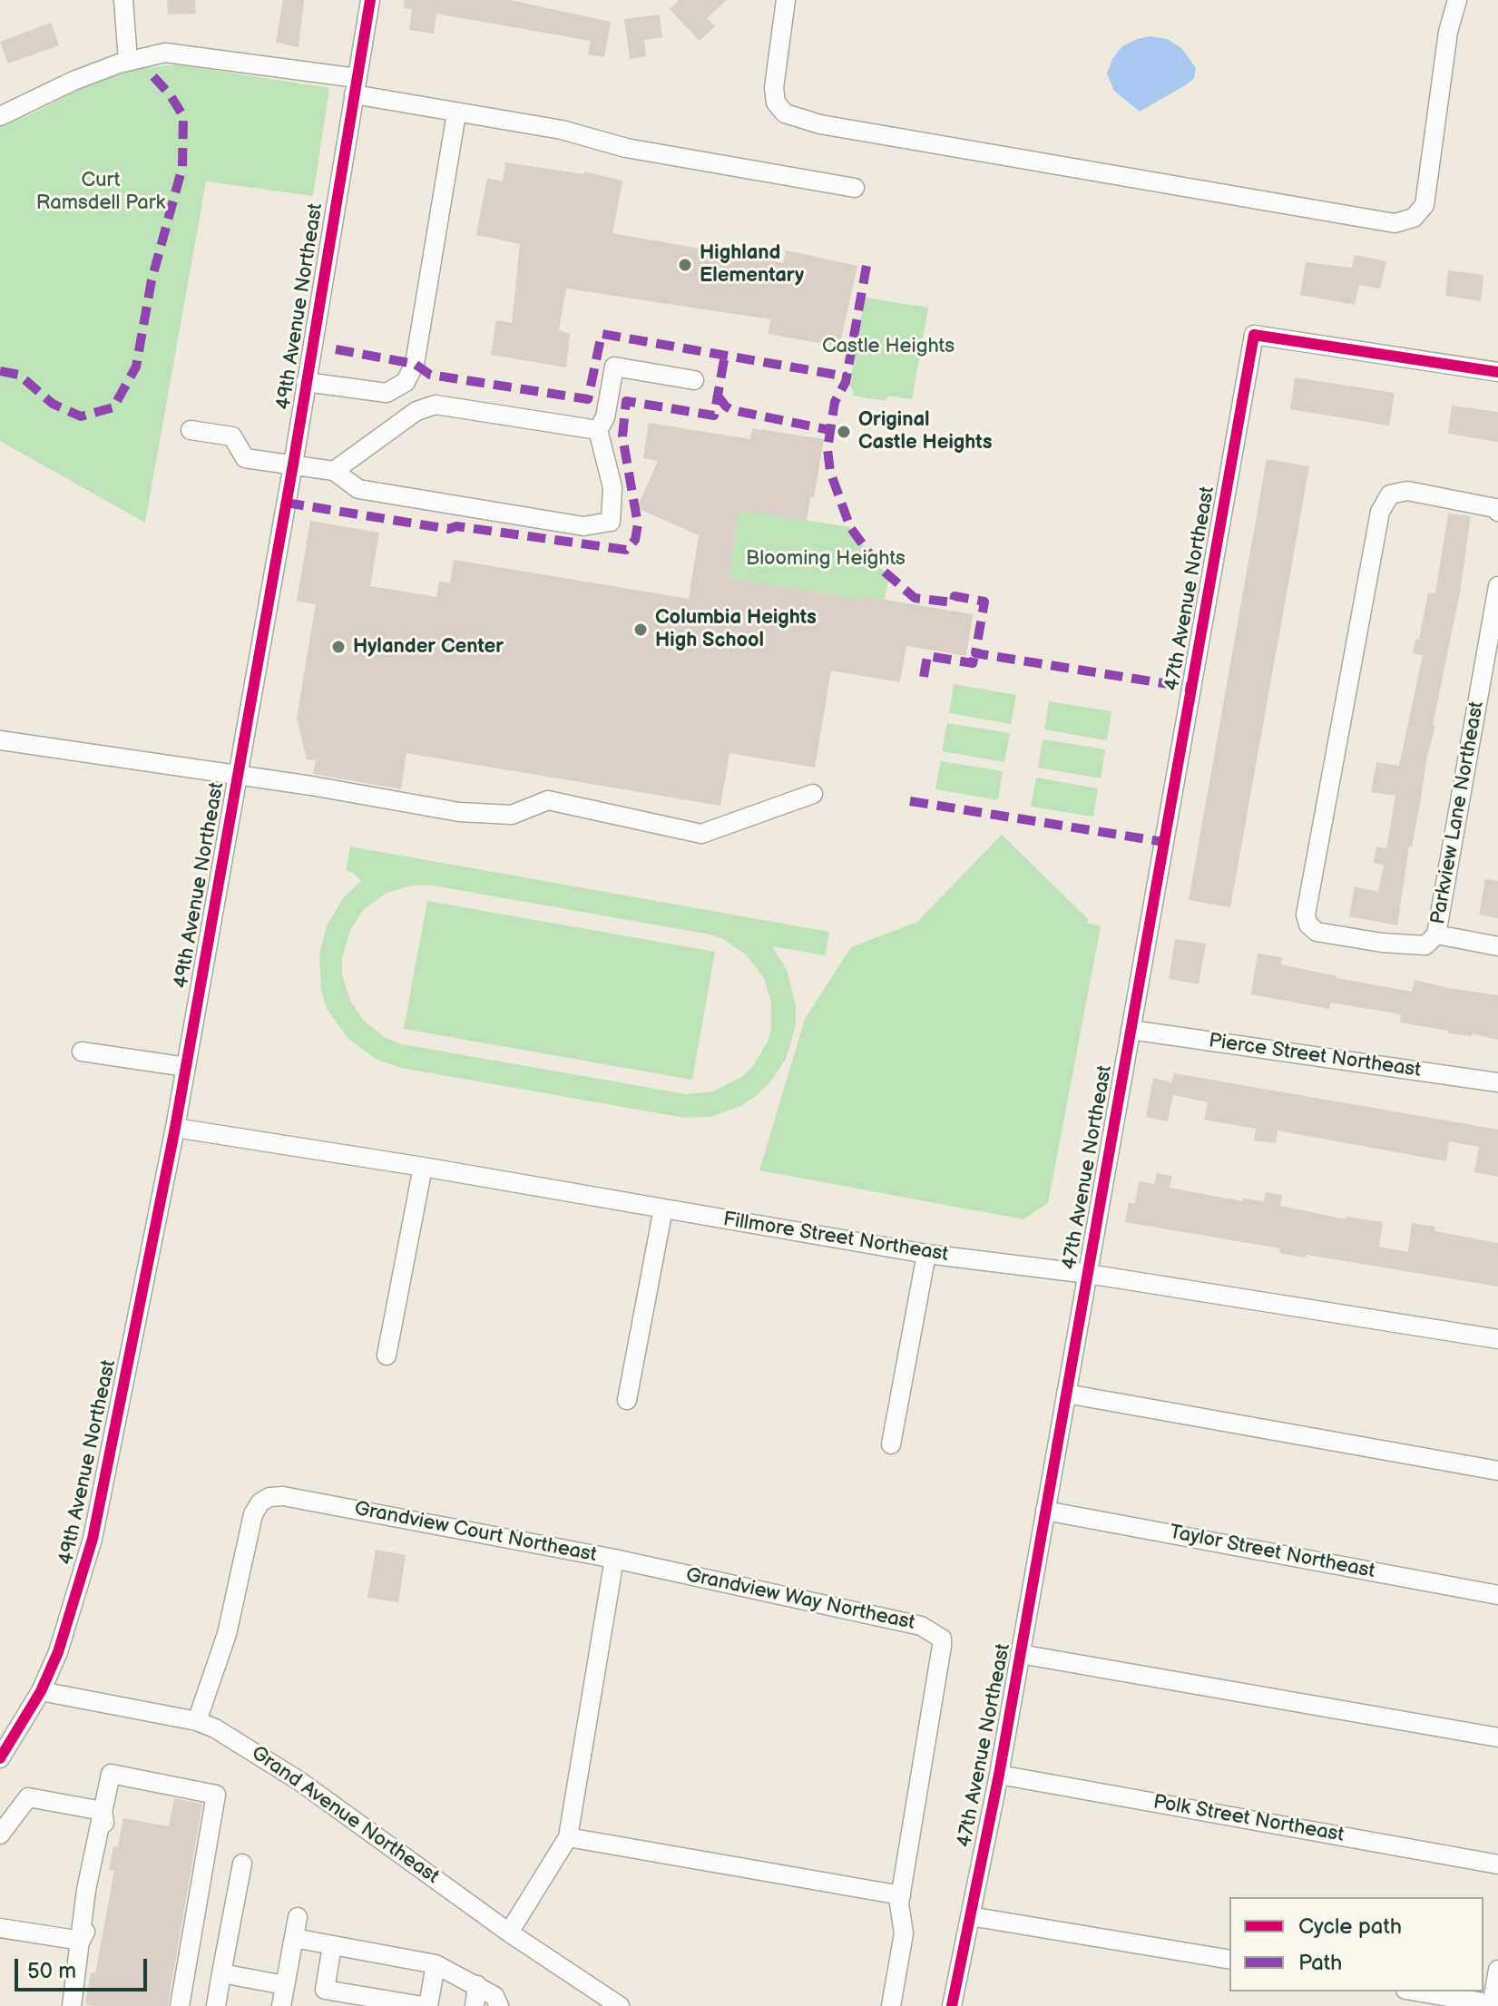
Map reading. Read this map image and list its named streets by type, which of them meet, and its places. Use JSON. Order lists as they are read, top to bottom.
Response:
{
  "streets": {
    "street": [
      "49th Avenue Northeast",
      "47th Avenue Northeast",
      "Parkview Lane Northeast",
      "Pierce Street Northeast",
      "Fillmore Street Northeast",
      "Grandview Court Northeast",
      "Taylor Street Northeast",
      "Grandview Way Northeast",
      "Grand Avenue Northeast",
      "Polk Street Northeast"
    ]
  },
  "crossings": [
    ["49th Avenue Northeast", "Fillmore Street Northeast"],
    ["49th Avenue Northeast", "Grand Avenue Northeast"],
    ["47th Avenue Northeast", "Pierce Street Northeast"],
    ["47th Avenue Northeast", "Fillmore Street Northeast"],
    ["47th Avenue Northeast", "Taylor Street Northeast"],
    ["47th Avenue Northeast", "Polk Street Northeast"],
    ["Grandview Court Northeast", "Grandview Way Northeast"],
    ["Grandview Court Northeast", "Grand Avenue Northeast"]
  ],
  "parks": ["Curt Ramsdell Park", "Castle Heights", "Blooming Heights"],
  "places": [
    "Highland Elementary",
    "Original Castle Heights",
    "Columbia Heights High School",
    "Hylander Center"
  ],
  "legend": ["Cycle path", "Path"],
  "scale_bar": "50 m"
}
